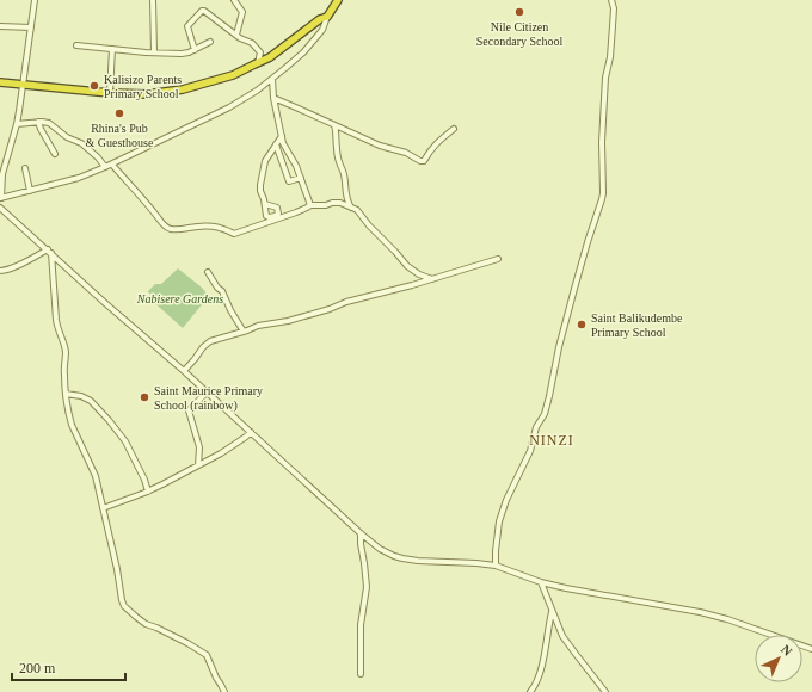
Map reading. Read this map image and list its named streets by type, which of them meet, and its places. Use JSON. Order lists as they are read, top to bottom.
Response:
{
  "districts": ["NINZI"],
  "parks": ["Nabisere Gardens"],
  "places": [
    "Nile Citizen Secondary School",
    "Kalisizo Parents Primary School",
    "Rhina's Pub & Guesthouse",
    "Saint Balikudembe Primary School",
    "Saint Maurice Primary School (rainbow)"
  ],
  "scale_bar": "200 m",
  "north": "top right"
}
